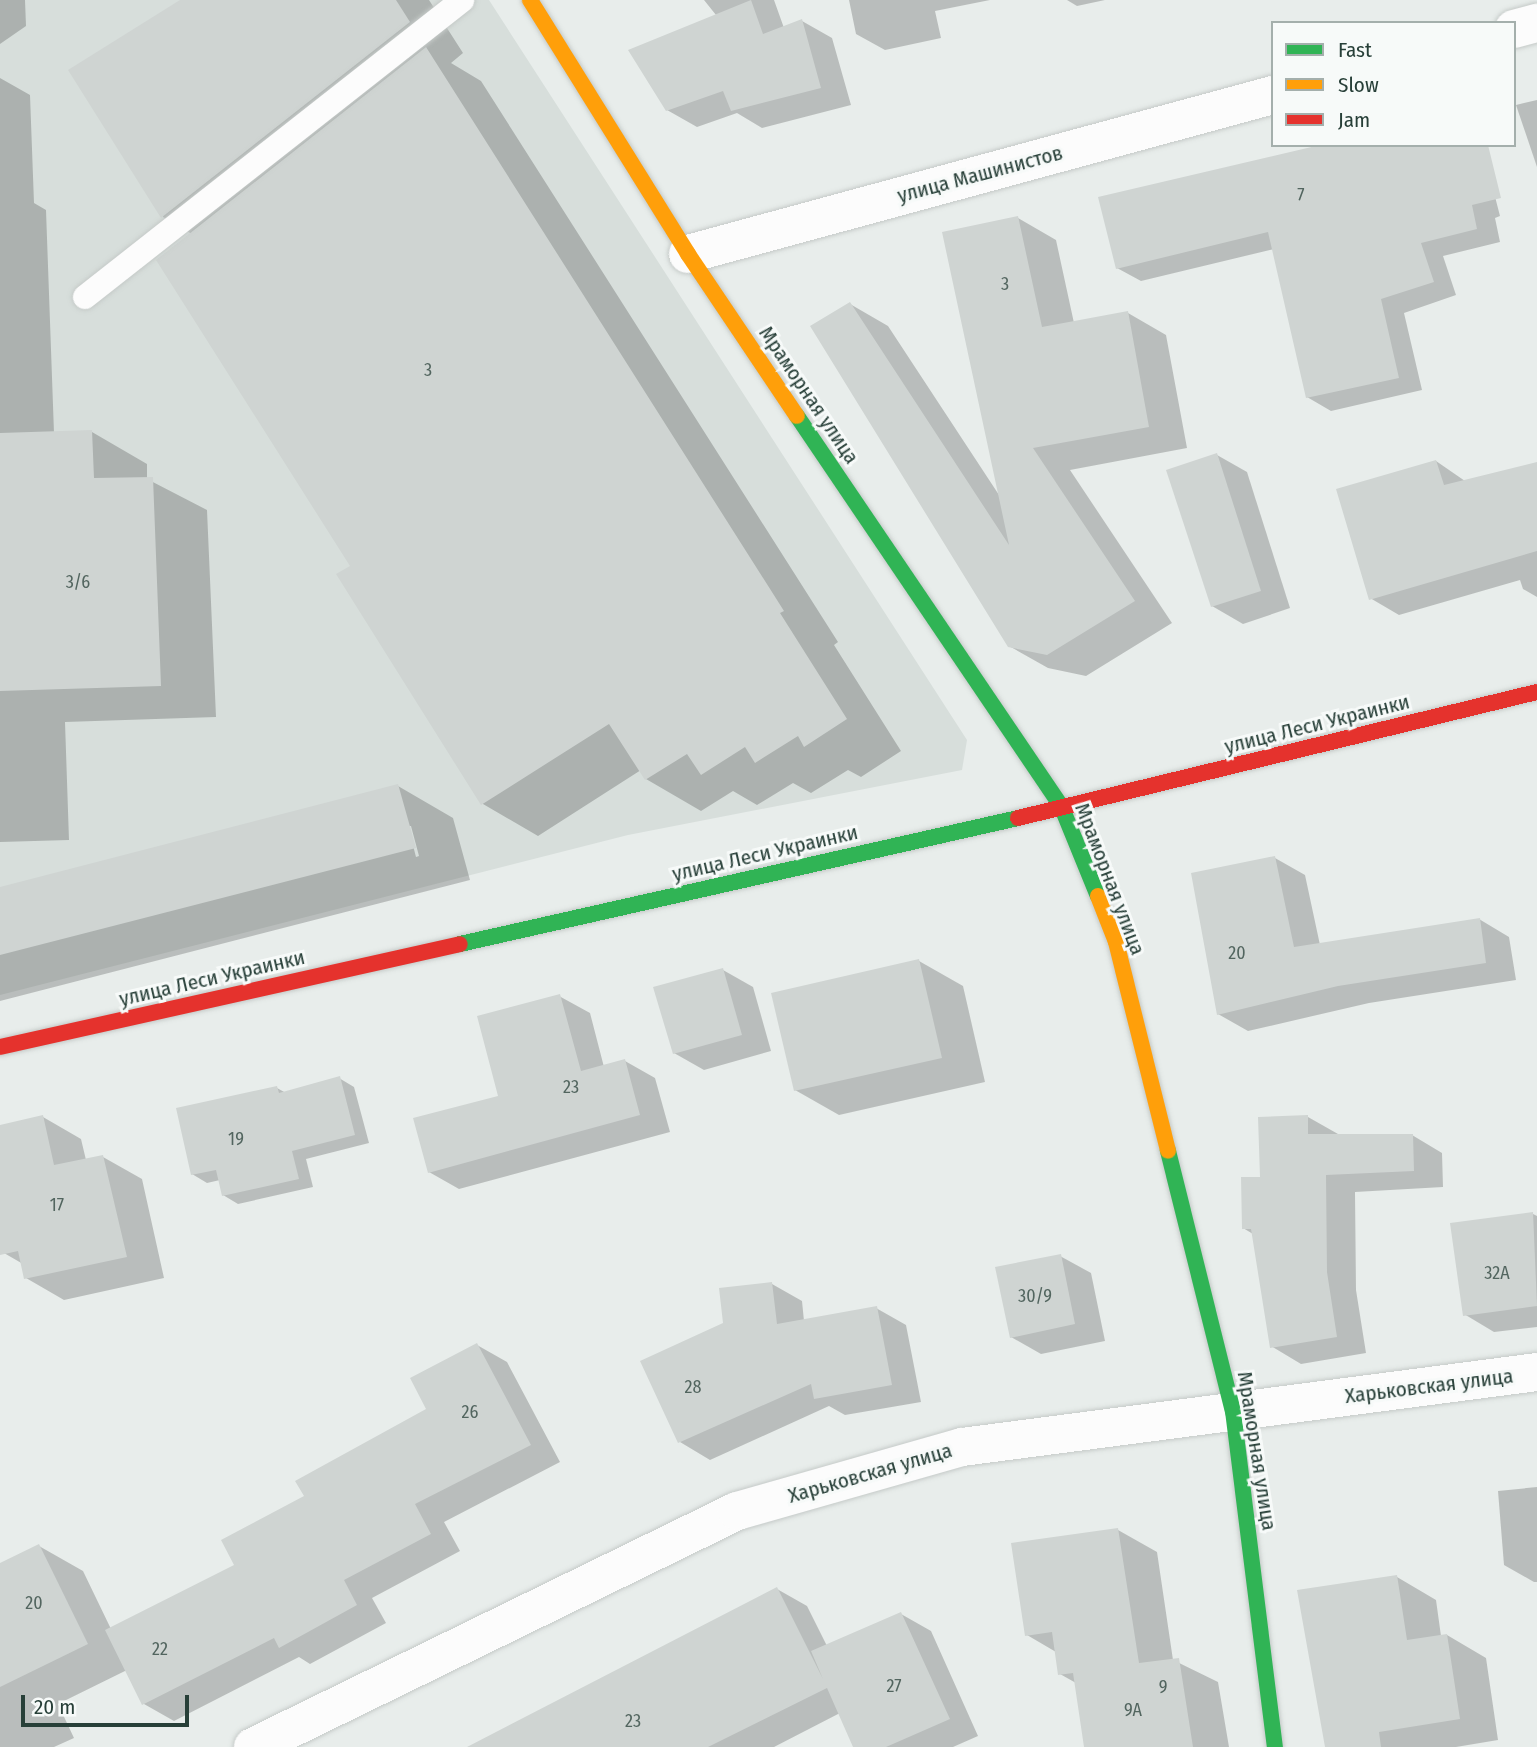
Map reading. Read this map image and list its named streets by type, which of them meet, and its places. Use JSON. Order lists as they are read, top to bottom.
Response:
{
  "streets": {
    "street": [
      "улица Машинистов",
      "Мраморная улица",
      "улица Леси Украинки",
      "Харьковская улица"
    ]
  },
  "crossings": [
    ["улица Машинистов", "Мраморная улица"],
    ["Мраморная улица", "улица Леси Украинки"],
    ["Мраморная улица", "Харьковская улица"]
  ],
  "house_numbers": [
    "7",
    "3",
    "3",
    "3/6",
    "20",
    "23",
    "19",
    "17",
    "32А",
    "30/9",
    "28",
    "26",
    "20",
    "22",
    "27",
    "9",
    "9А",
    "23"
  ],
  "legend": ["Fast", "Slow", "Jam"],
  "scale_bar": "20 m"
}
